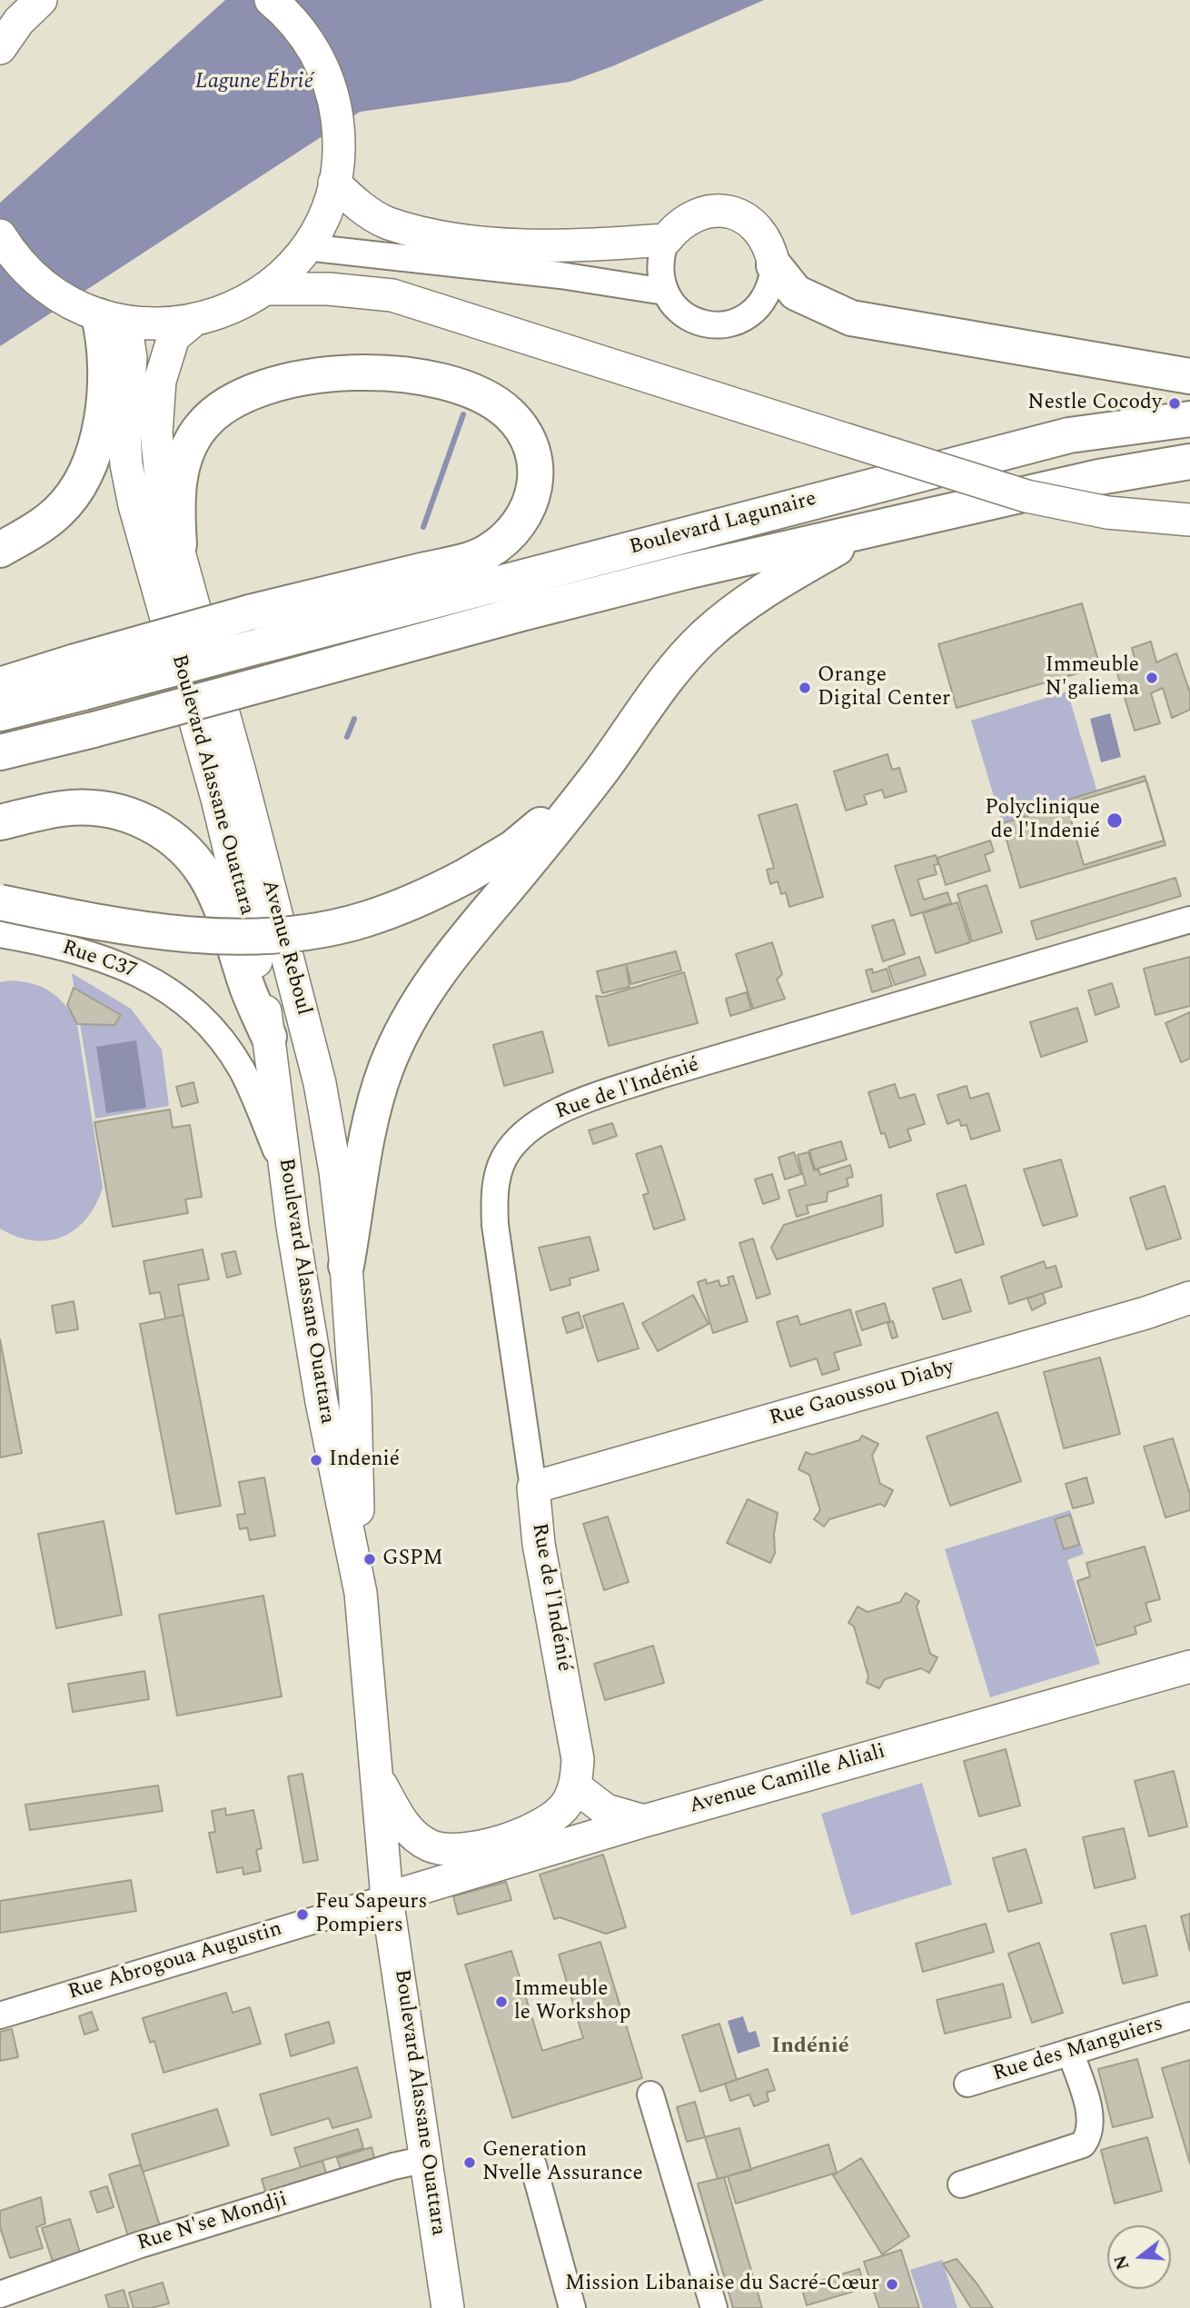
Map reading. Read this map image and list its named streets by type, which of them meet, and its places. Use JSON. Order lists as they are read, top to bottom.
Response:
{
  "streets": {
    "highway": ["Boulevard Lagunaire"],
    "main road": [
      "Boulevard Alassane Ouattara",
      "Avenue Reboul",
      "Rue de l'Indénié",
      "Rue Gaoussou Diaby",
      "Avenue Camille Aliali"
    ],
    "street": [
      "Rue C37",
      "Rue Abrogoua Augustin",
      "Rue des Manguiers",
      "Rue N'se Mondji"
    ]
  },
  "crossings": [
    ["Boulevard Alassane Ouattara", "Avenue Reboul"],
    ["Boulevard Alassane Ouattara", "Rue C37"],
    ["Boulevard Alassane Ouattara", "Avenue Camille Aliali"],
    ["Boulevard Alassane Ouattara", "Rue Abrogoua Augustin"],
    ["Boulevard Alassane Ouattara", "Rue N'se Mondji"],
    ["Rue de l'Indénié", "Rue Gaoussou Diaby"],
    ["Avenue Camille Aliali", "Rue Abrogoua Augustin"]
  ],
  "districts": ["Indénié"],
  "water": ["Lagune Ébrié"],
  "places": [
    "Nestle Cocody",
    "Immeuble N'galiema",
    "Orange Digital Center",
    "Polyclinique de l'Indenié",
    "Indenié",
    "GSPM",
    "Feu Sapeurs Pompiers",
    "Immeuble le Workshop",
    "Generation Nvelle Assurance",
    "Mission Libanaise du Sacré-Cœur"
  ],
  "north": "left"
}
